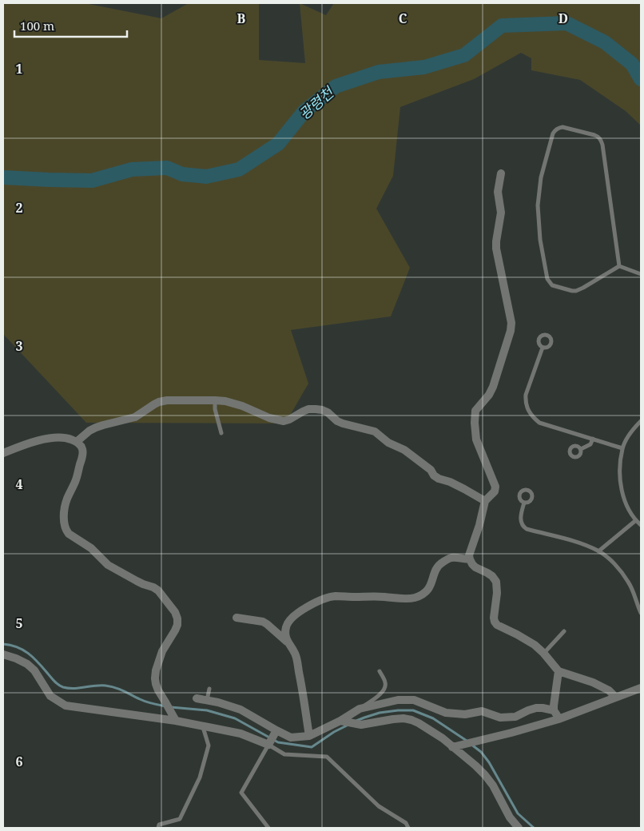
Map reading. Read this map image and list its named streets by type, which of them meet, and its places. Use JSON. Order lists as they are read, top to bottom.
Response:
{
  "water": ["광령천"],
  "scale_bar": "100 m",
  "grid": {
    "columns": ["B", "C", "D"],
    "rows": [
      "1",
      "2",
      "3",
      "4",
      "5",
      "6"
    ]
  }
}
